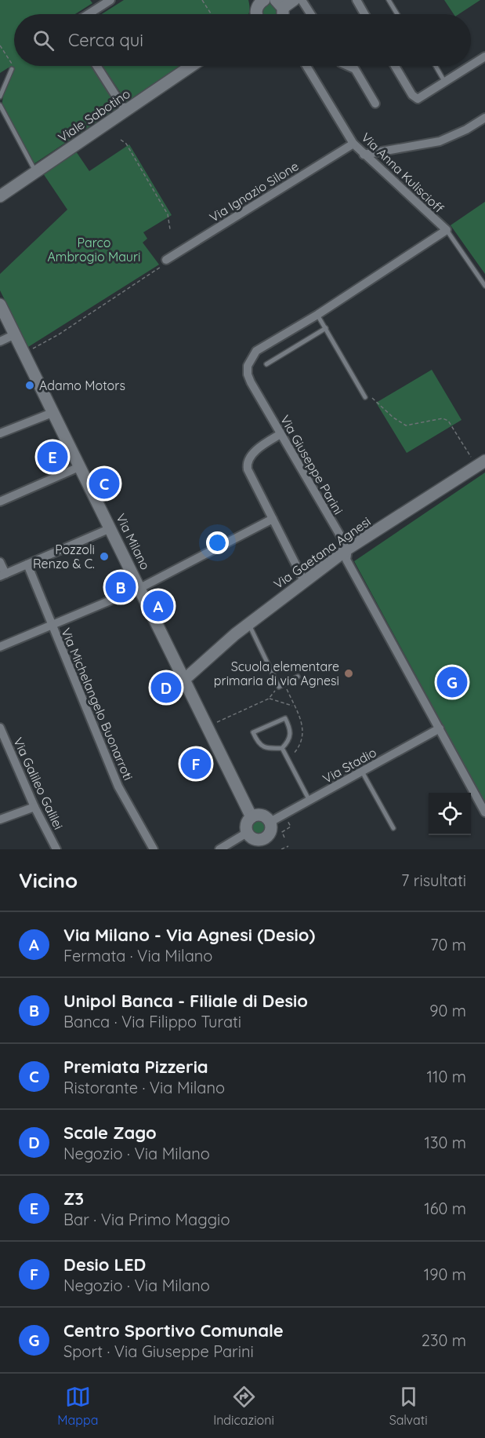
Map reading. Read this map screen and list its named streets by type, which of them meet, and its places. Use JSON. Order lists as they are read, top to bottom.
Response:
{
  "streets": {
    "street": [
      "Viale Sabotino",
      "Via Anna Kuliscioff",
      "Via Ignazio Silone",
      "Via Giuseppe Parini",
      "Via Milano",
      "Via Gaetana Agnesi",
      "Via Michelangelo Buonarroti",
      "Via Stadio",
      "Via Galileo Galilei"
    ]
  },
  "crossings": [
    ["Via Anna Kuliscioff", "Via Ignazio Silone"],
    ["Via Anna Kuliscioff", "Via Giuseppe Parini"],
    ["Via Giuseppe Parini", "Via Gaetana Agnesi"],
    ["Via Giuseppe Parini", "Via Stadio"],
    ["Via Milano", "Via Gaetana Agnesi"],
    ["Via Milano", "Via Stadio"]
  ],
  "parks": ["Parco Ambrogio Mauri"],
  "places": ["Adamo Motors", "Pozzoli Renzo & C.", "Scuola elementare primaria di via Agnesi"],
  "page": {
    "search": "Cerca qui",
    "pins": [
      "E",
      "C",
      "B",
      "A",
      "G",
      "D",
      "F"
    ],
    "heading": ["Vicino", "7 risultati"],
    "list": [
      {
        "mark": "A",
        "name": "Via Milano - Via Agnesi (Desio)",
        "note": "Fermata · Via Milano",
        "value": "70 m"
      },
      {
        "mark": "B",
        "name": "Unipol Banca - Filiale di Desio",
        "note": "Banca · Via Filippo Turati",
        "value": "90 m"
      },
      {
        "mark": "C",
        "name": "Premiata Pizzeria",
        "note": "Ristorante · Via Milano",
        "value": "110 m"
      },
      {
        "mark": "D",
        "name": "Scale Zago",
        "note": "Negozio · Via Milano",
        "value": "130 m"
      },
      {
        "mark": "E",
        "name": "Z3",
        "note": "Bar · Via Primo Maggio",
        "value": "160 m"
      },
      {
        "mark": "F",
        "name": "Desio LED",
        "note": "Negozio · Via Milano",
        "value": "190 m"
      },
      {
        "mark": "G",
        "name": "Centro Sportivo Comunale",
        "note": "Sport · Via Giuseppe Parini",
        "value": "230 m"
      }
    ],
    "nav": ["Mappa", "Indicazioni", "Salvati"]
  }
}
